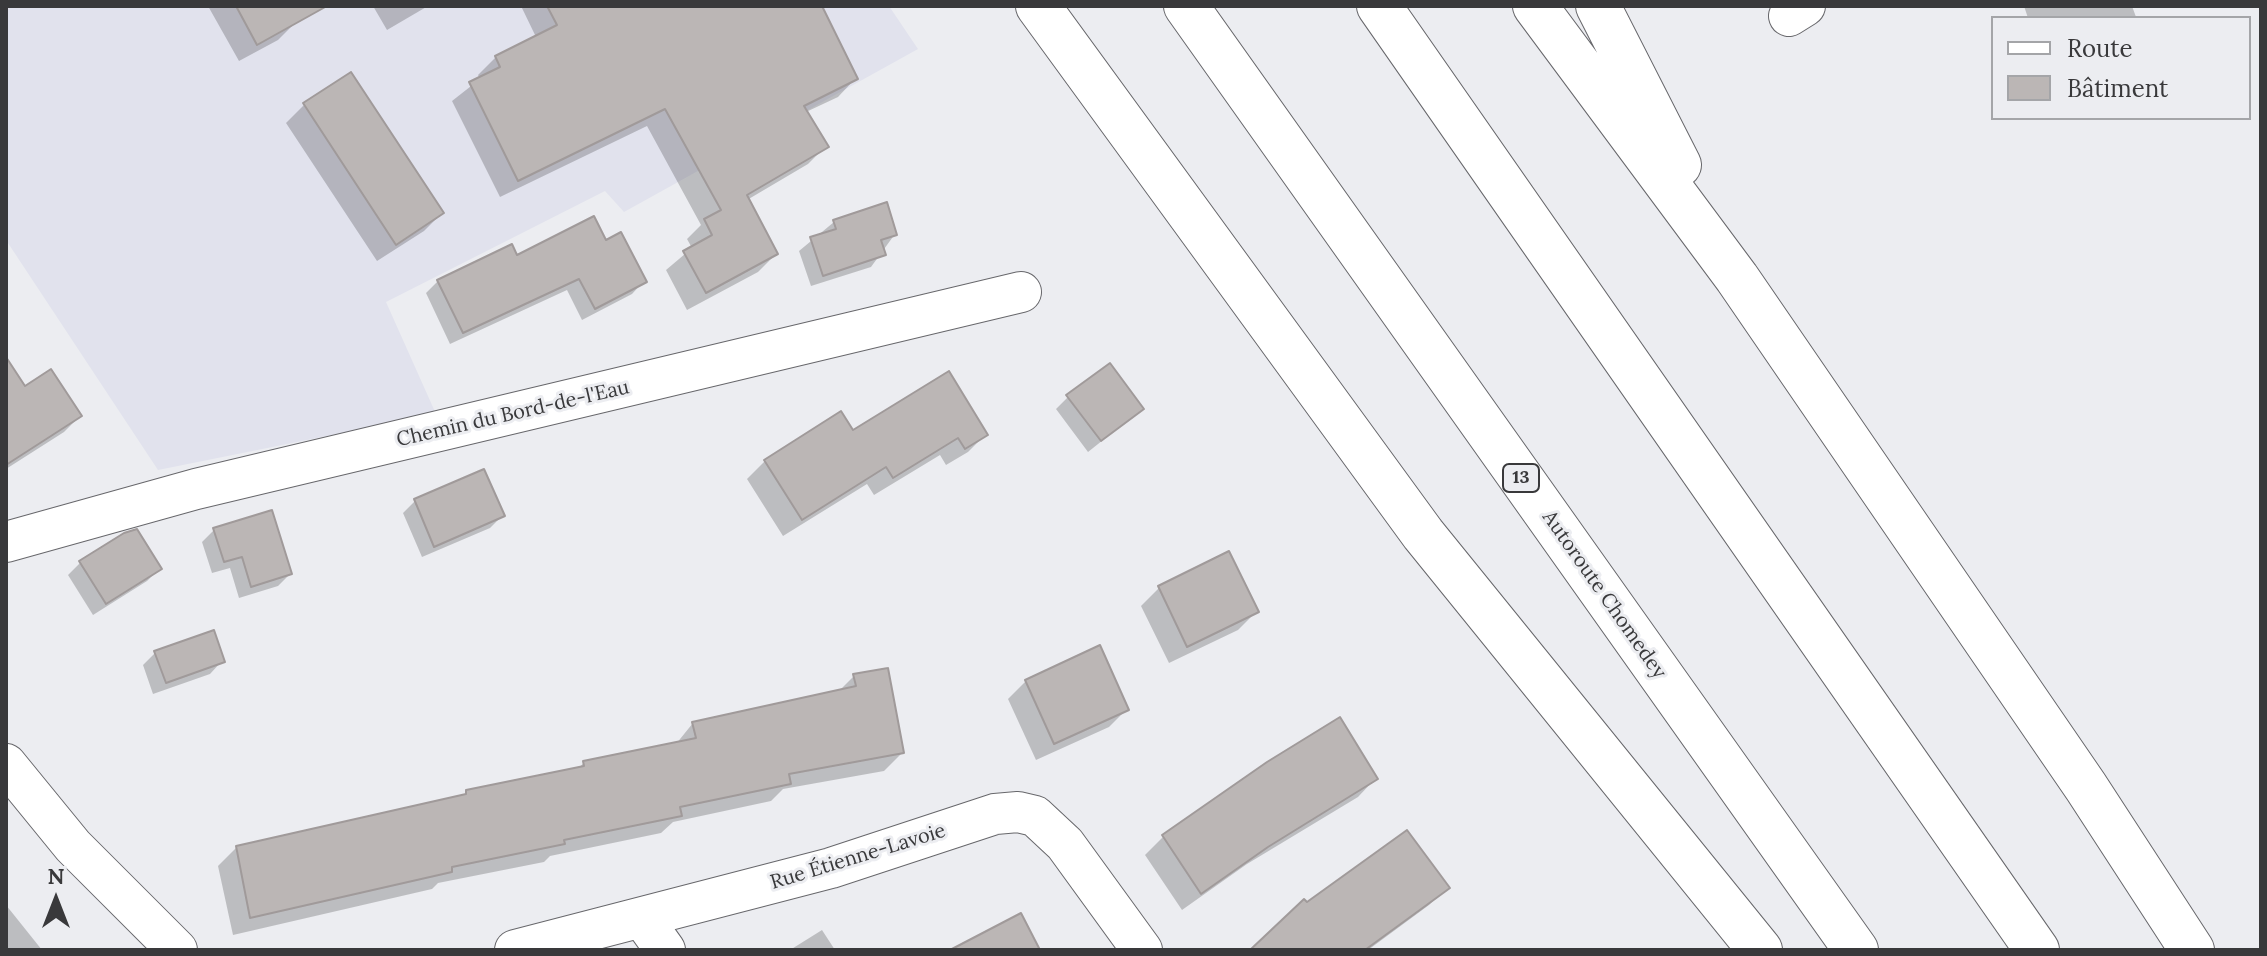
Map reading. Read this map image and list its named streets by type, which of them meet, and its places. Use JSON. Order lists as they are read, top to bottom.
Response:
{
  "streets": {
    "highway": ["13", "Autoroute Chomedey"],
    "street": ["Chemin du Bord-de-l'Eau", "Rue Étienne-Lavoie"]
  },
  "legend": ["Route", "Bâtiment"],
  "north": "top"
}
